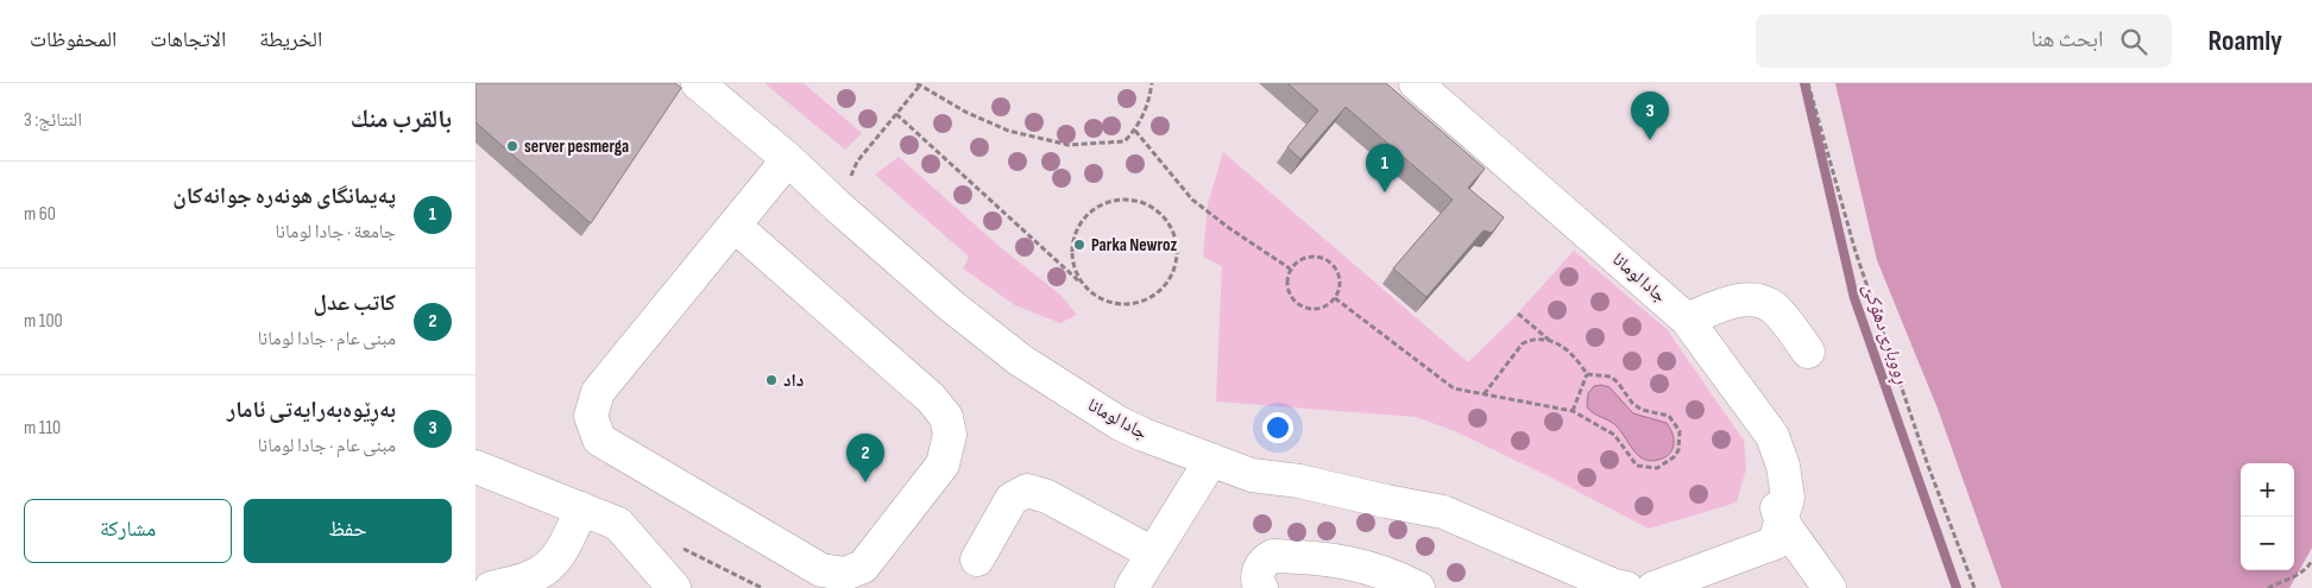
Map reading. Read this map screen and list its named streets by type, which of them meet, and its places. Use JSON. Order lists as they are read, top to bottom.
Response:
{
  "streets": {
    "street": ["جادا لومانا"]
  },
  "water": ["ڕووبارێ دهۆكێ"],
  "places": ["server pesmerga", "Parka Newroz", "داد"],
  "page": {
    "header": "Roamly",
    "search": "ابحث هنا",
    "nav": ["الخريطة", "الاتجاهات", "المحفوظات"],
    "heading": ["بالقرب منك", "النتائج: 3"],
    "pins": ["3", "1", "2"],
    "list": [
      {
        "mark": "1",
        "name": "پەیمانگای هونەرە جوانەکان",
        "note": "جامعة · جادا لومانا",
        "value": "60 m"
      },
      {
        "mark": "2",
        "name": "كاتب عدل",
        "note": "مبنى عام · جادا لومانا",
        "value": "100 m"
      },
      {
        "mark": "3",
        "name": "بەڕێوەبەرایەتی ئامار",
        "note": "مبنى عام · جادا لومانا",
        "value": "110 m"
      }
    ],
    "map_buttons": ["+", "−"],
    "buttons": ["حفظ", "مشاركة"]
  }
}
